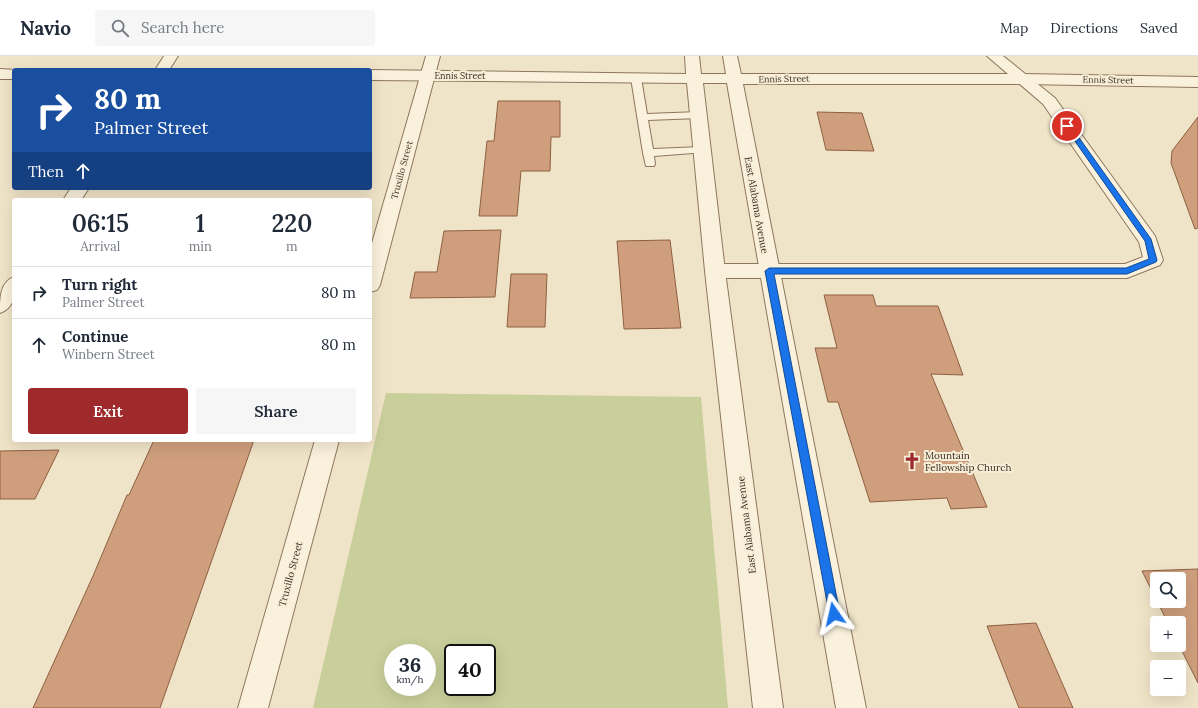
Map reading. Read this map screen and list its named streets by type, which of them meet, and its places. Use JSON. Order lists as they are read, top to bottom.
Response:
{
  "streets": {
    "street": ["Ennis Street", "Truxillo Street", "East Alabama Avenue"]
  },
  "crossings": [
    ["Ennis Street", "Truxillo Street"],
    ["Ennis Street", "East Alabama Avenue"]
  ],
  "places": {
    "church": ["Mountain Fellowship Church"]
  },
  "page": {
    "header": "Navio",
    "search": "Search here",
    "nav": ["Map", "Directions", "Saved"],
    "turn": ["80 m", "Palmer Street"],
    "then": "Then",
    "eta": [
      "06:15",
      "Arrival",
      "1",
      "min",
      "220",
      "m"
    ],
    "list": [
      {
        "name": "Turn right",
        "note": "Palmer Street",
        "value": "80 m"
      },
      {
        "name": "Continue",
        "note": "Winbern Street",
        "value": "80 m"
      }
    ],
    "buttons": ["Exit", "Share"],
    "map_buttons": ["+", "−"],
    "speed": "36 km/h",
    "limit": "40"
  }
}
